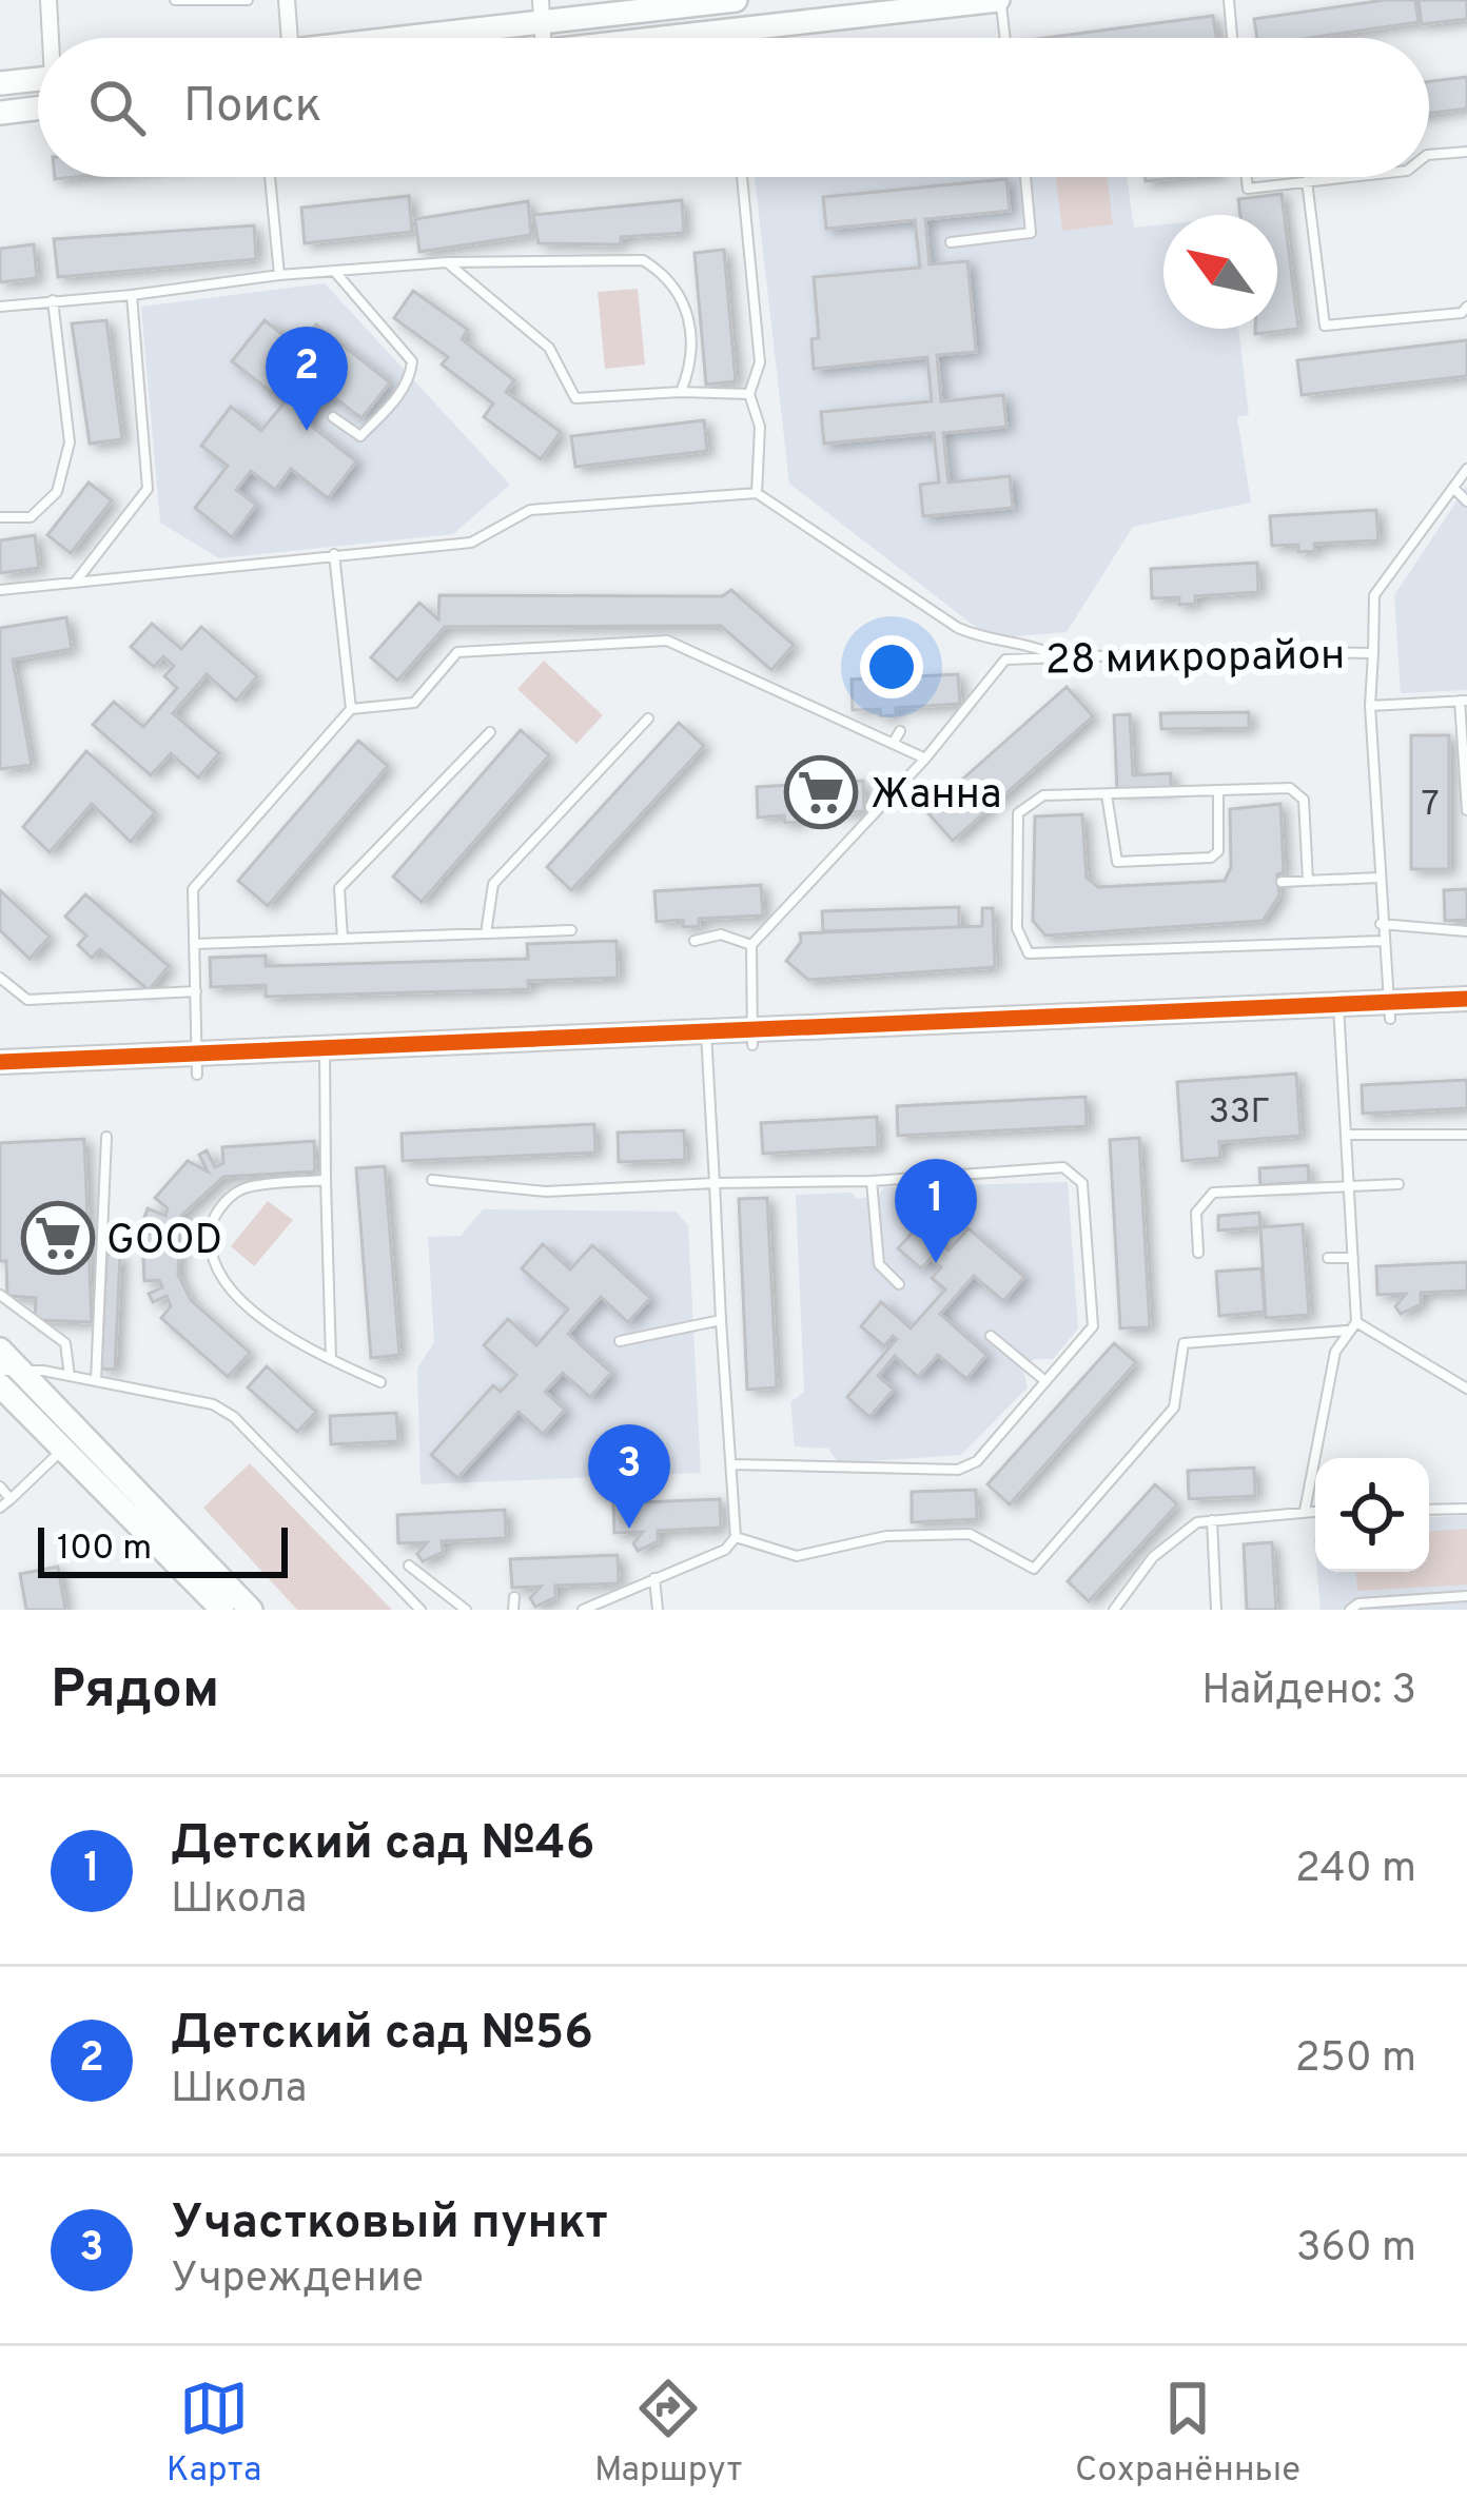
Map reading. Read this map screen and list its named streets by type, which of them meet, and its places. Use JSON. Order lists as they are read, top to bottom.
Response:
{
  "streets": {
    "lane": ["28 микрорайон"]
  },
  "places": {
    "supermarket": ["Жанна", "GOOD"]
  },
  "house_numbers": ["7", "33Г"],
  "scale_bar": "100 m",
  "north": "top left",
  "page": {
    "search": "Поиск",
    "pins": ["2", "1", "3"],
    "scale": "100 m",
    "heading": ["Рядом", "Найдено: 3"],
    "list": [
      {
        "mark": "1",
        "name": "Детский сад №46",
        "note": "Школа",
        "value": "240 m"
      },
      {
        "mark": "2",
        "name": "Детский сад №56",
        "note": "Школа",
        "value": "250 m"
      },
      {
        "mark": "3",
        "name": "Участковый пункт",
        "note": "Учреждение",
        "value": "360 m"
      }
    ],
    "nav": ["Карта", "Маршрут", "Сохранённые"]
  }
}
